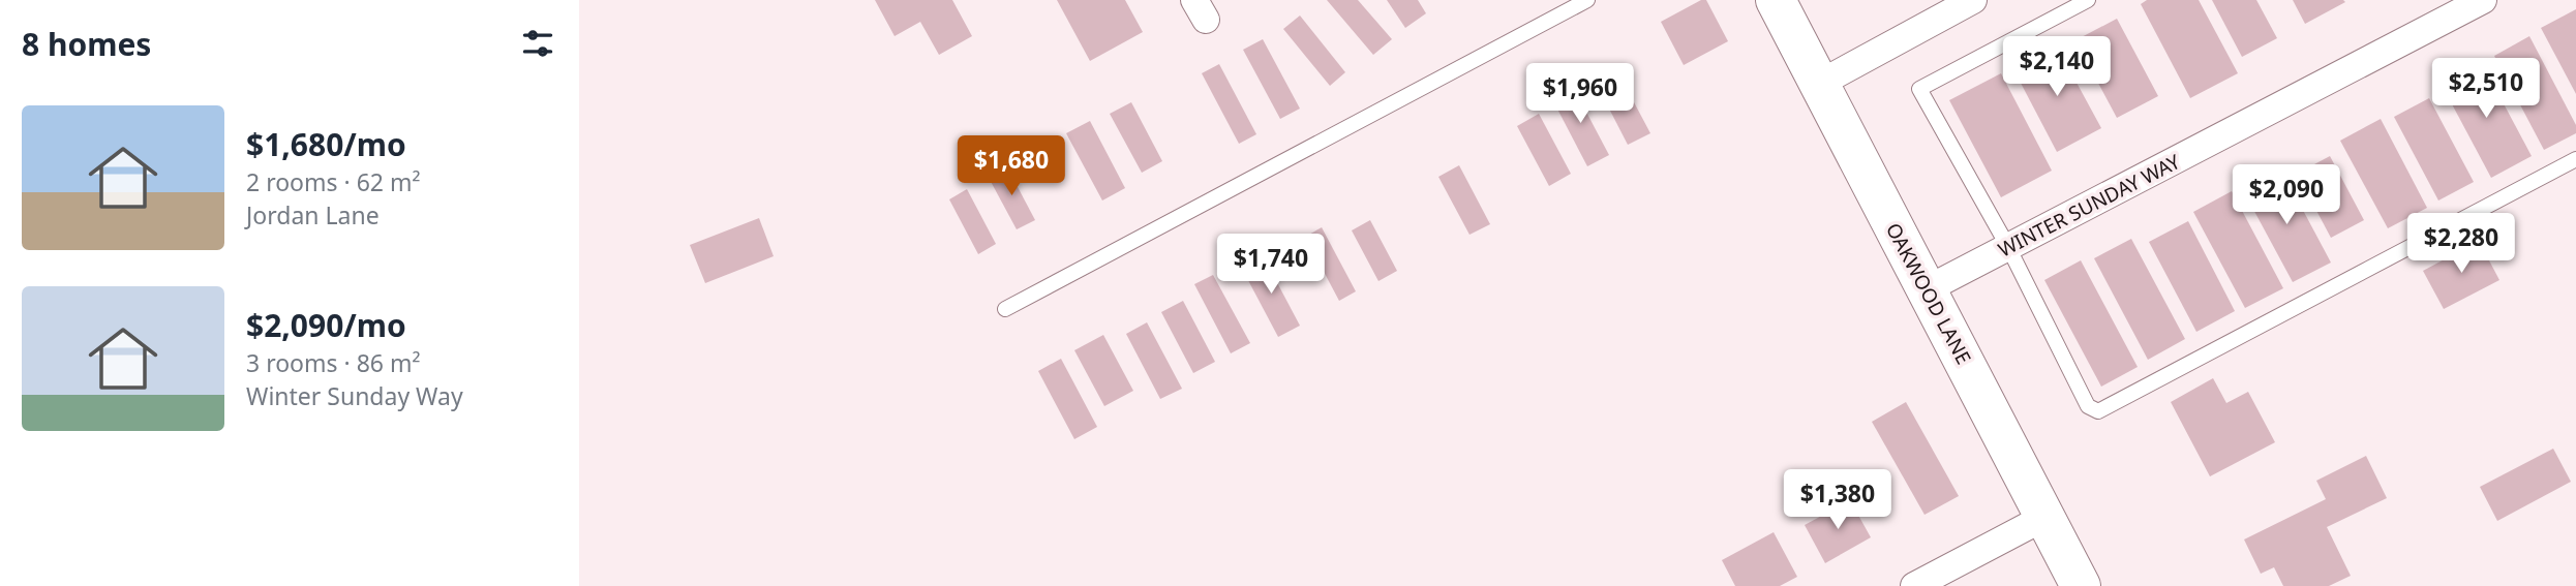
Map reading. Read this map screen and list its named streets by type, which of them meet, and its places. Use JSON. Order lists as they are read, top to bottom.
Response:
{
  "streets": {
    "street": ["WINTER SUNDAY WAY", "OAKWOOD LANE"]
  },
  "crossings": [
    ["WINTER SUNDAY WAY", "OAKWOOD LANE"]
  ],
  "page": {
    "heading": "8 homes",
    "price": [
      "$2,140",
      "$2,510",
      "$1,960",
      "$1,680",
      "$2,090",
      "$2,280",
      "$1,740",
      "$1,380"
    ],
    "list": [
      {
        "name": "$1,680/mo",
        "note": "2 rooms · 62 m² · Jordan Lane"
      },
      {
        "name": "$2,090/mo",
        "note": "3 rooms · 86 m² · Winter Sunday Way"
      }
    ]
  }
}
